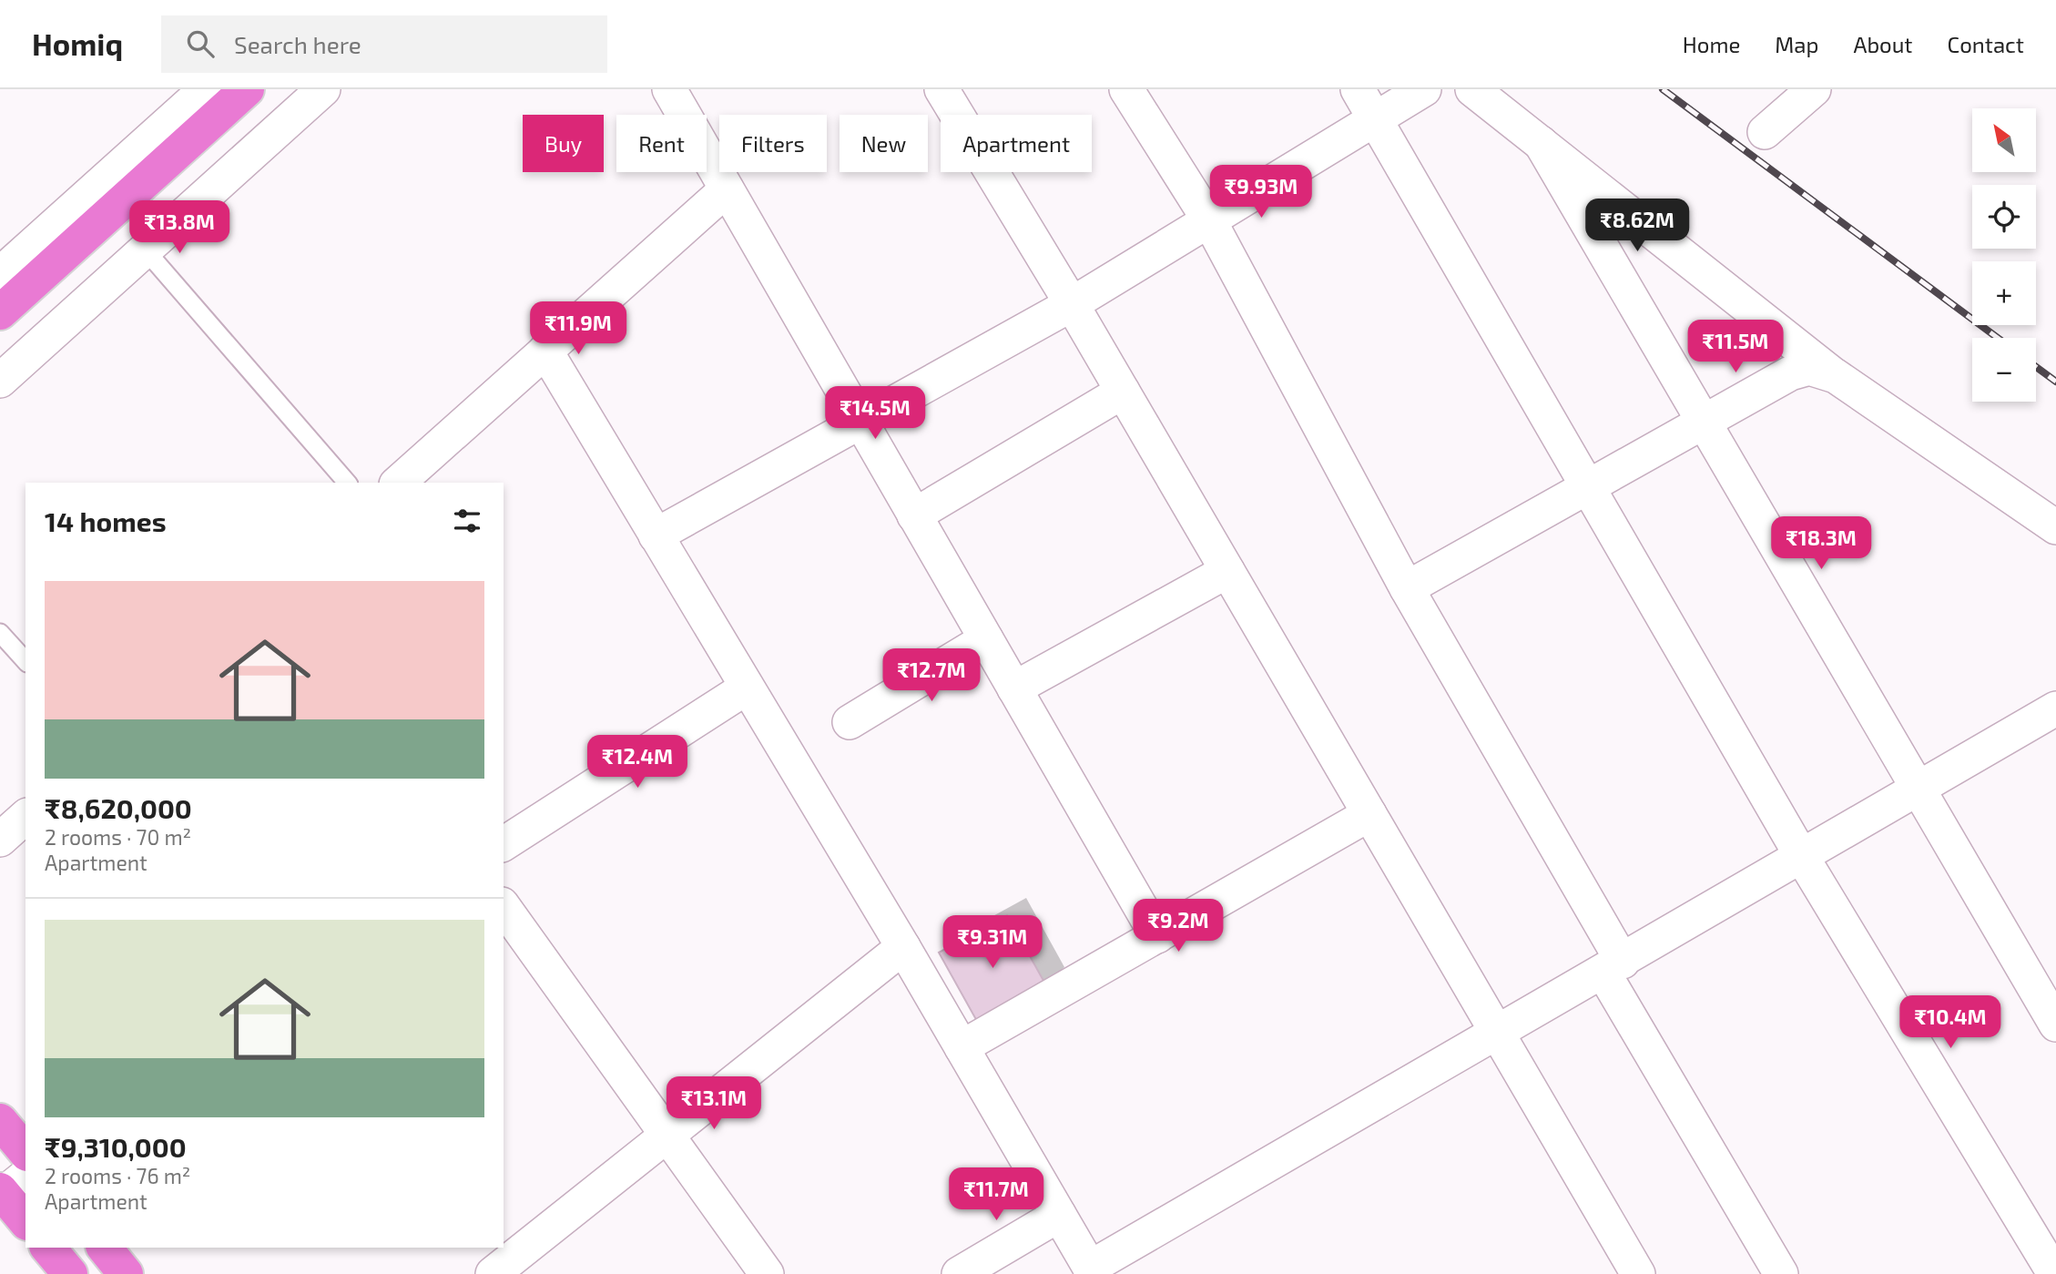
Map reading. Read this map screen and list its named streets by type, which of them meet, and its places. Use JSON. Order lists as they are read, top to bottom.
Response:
{
  "north": "top left",
  "page": {
    "header": "Homiq",
    "search": "Search here",
    "nav": [
      "Home",
      "Map",
      "About",
      "Contact"
    ],
    "map_buttons": ["+", "−"],
    "chip": [
      "Buy",
      "Rent",
      "Filters",
      "New",
      "Apartment"
    ],
    "price": [
      "₹9.93M",
      "₹8.62M",
      "₹13.8M",
      "₹11.9M",
      "₹11.5M",
      "₹14.5M",
      "₹18.3M",
      "₹12.7M",
      "₹12.4M",
      "₹9.2M",
      "₹9.31M",
      "₹10.4M",
      "₹13.1M",
      "₹11.7M"
    ],
    "heading": "14 homes",
    "list": [
      {
        "name": "₹8,620,000",
        "note": "2 rooms · 70 m² · Apartment"
      },
      {
        "name": "₹9,310,000",
        "note": "2 rooms · 76 m² · Apartment"
      }
    ]
  }
}
